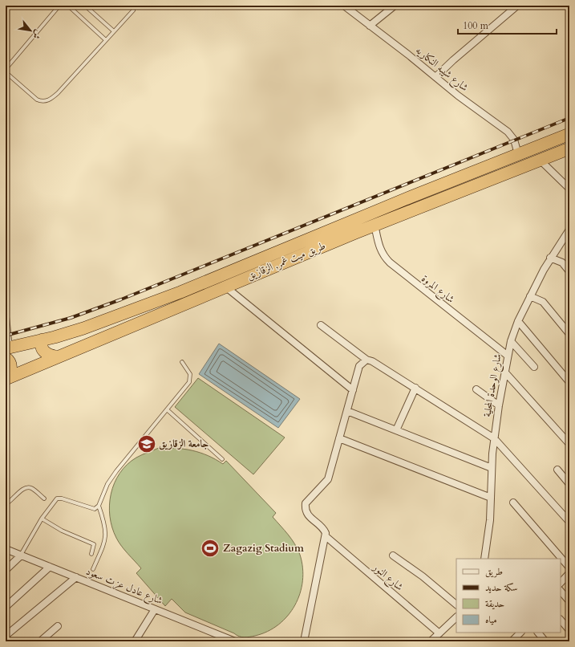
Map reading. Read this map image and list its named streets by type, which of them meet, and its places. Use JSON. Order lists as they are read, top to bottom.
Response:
{
  "streets": {
    "highway": ["طريق ميت غمر, الزقازيق"],
    "street": [
      "شارع شيبه النكاريه",
      "شارع المروة",
      "شارع الوحدة المحلية",
      "شارع النور",
      "شارع عادل عزت سعود"
    ]
  },
  "crossings": [
    ["شارع شيبه النكاريه", "طريق ميت غمر, الزقازيق"],
    ["طريق ميت غمر, الزقازيق", "شارع المروة"],
    ["شارع المروة", "شارع الوحدة المحلية"]
  ],
  "places": {
    "school or university": ["جامعة الزقازيق"],
    "sports": ["Zagazig Stadium"]
  },
  "legend": [
    "طريق",
    "سكة حديد",
    "حديقة",
    "مياه"
  ],
  "scale_bar": "100 m",
  "north": "bottom right"
}
